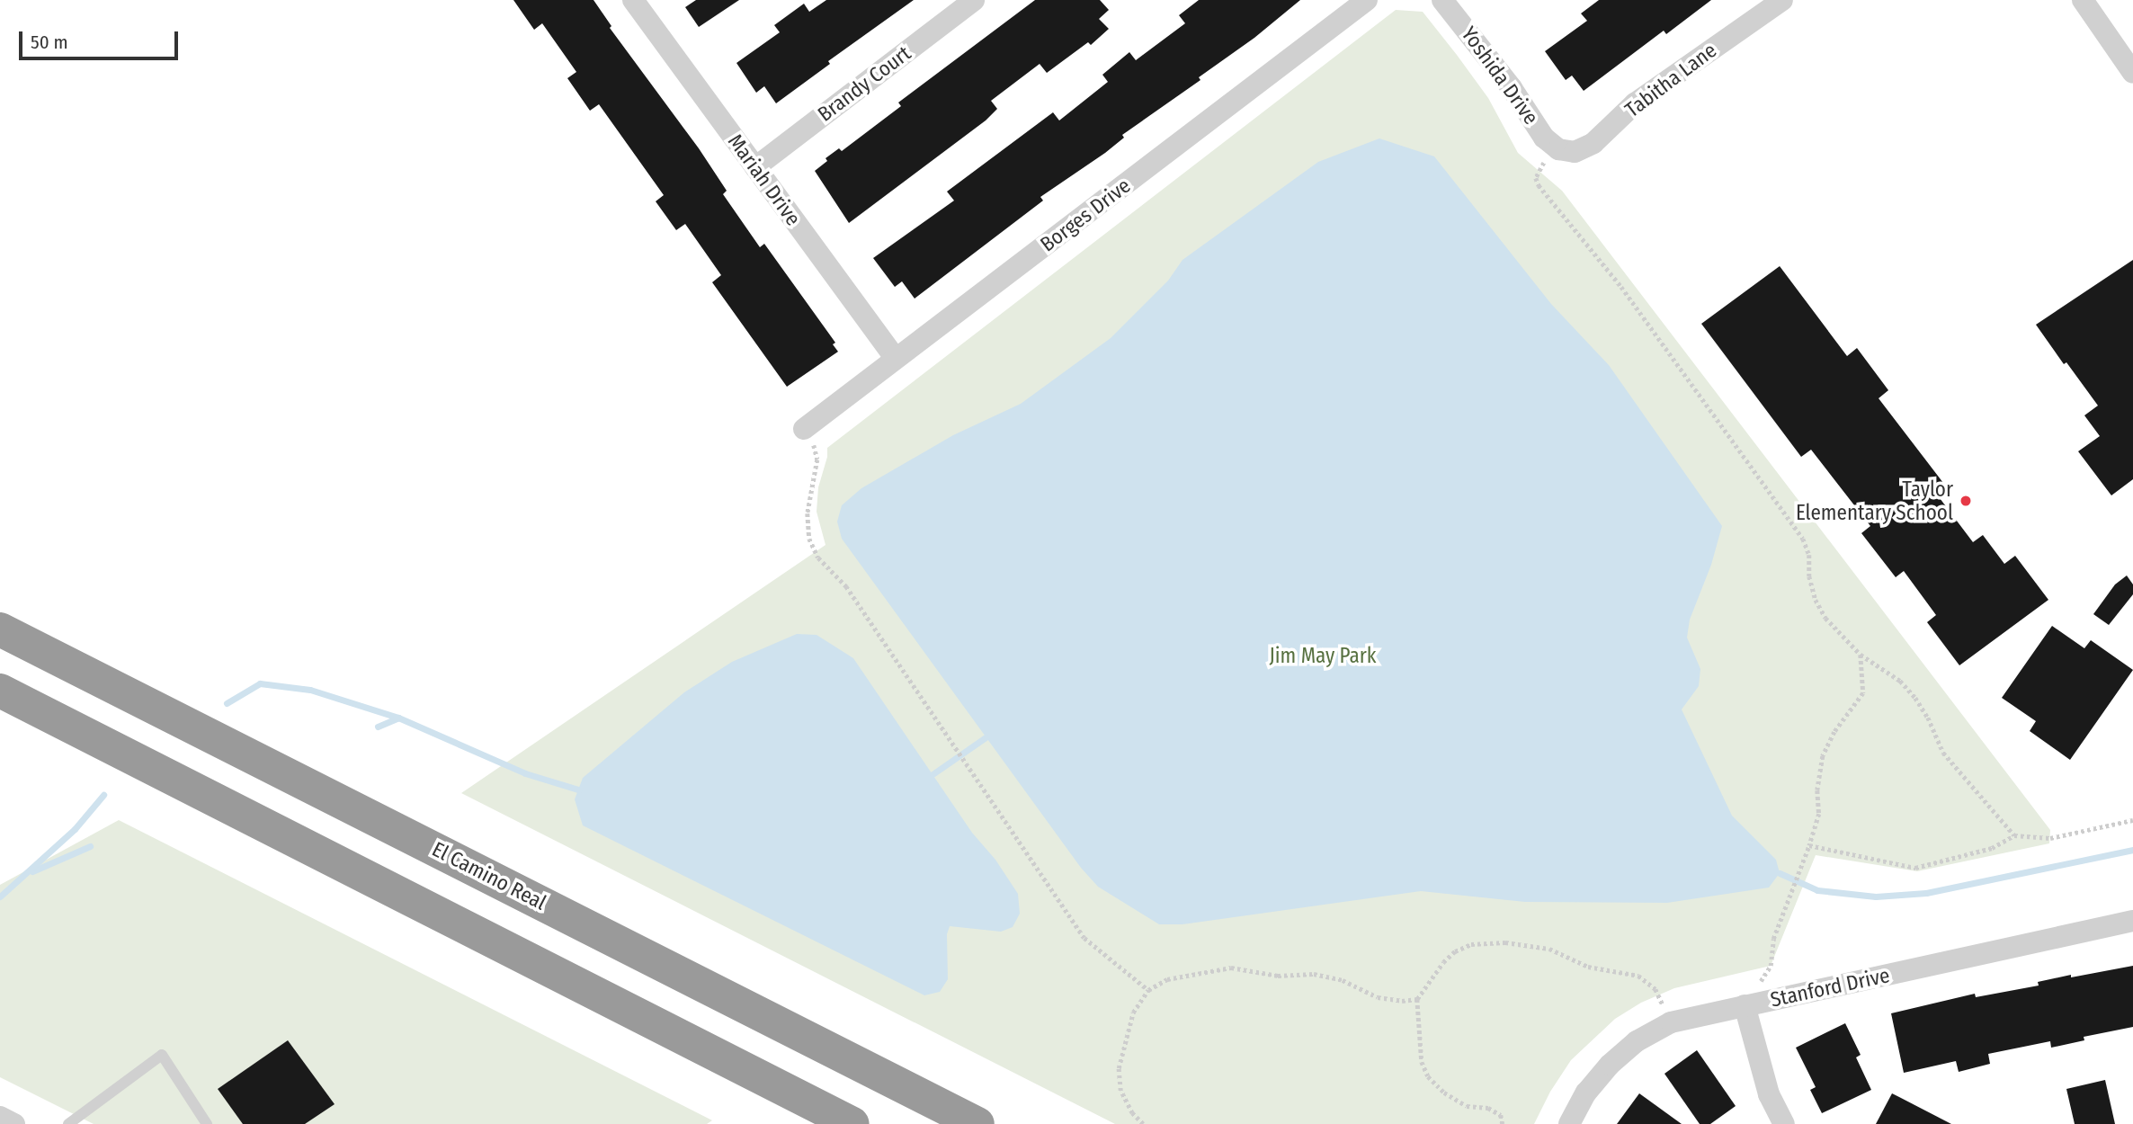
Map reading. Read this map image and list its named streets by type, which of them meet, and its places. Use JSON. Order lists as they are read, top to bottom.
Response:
{
  "streets": {
    "highway": ["El Camino Real"],
    "street": [
      "Yoshida Drive",
      "Tabitha Lane",
      "Brandy Court",
      "Mariah Drive",
      "Borges Drive",
      "Stanford Drive"
    ]
  },
  "crossings": [
    ["Yoshida Drive", "Tabitha Lane"],
    ["Brandy Court", "Mariah Drive"],
    ["Mariah Drive", "Borges Drive"]
  ],
  "parks": ["Jim May Park"],
  "places": ["Taylor Elementary School"],
  "scale_bar": "50 m"
}
